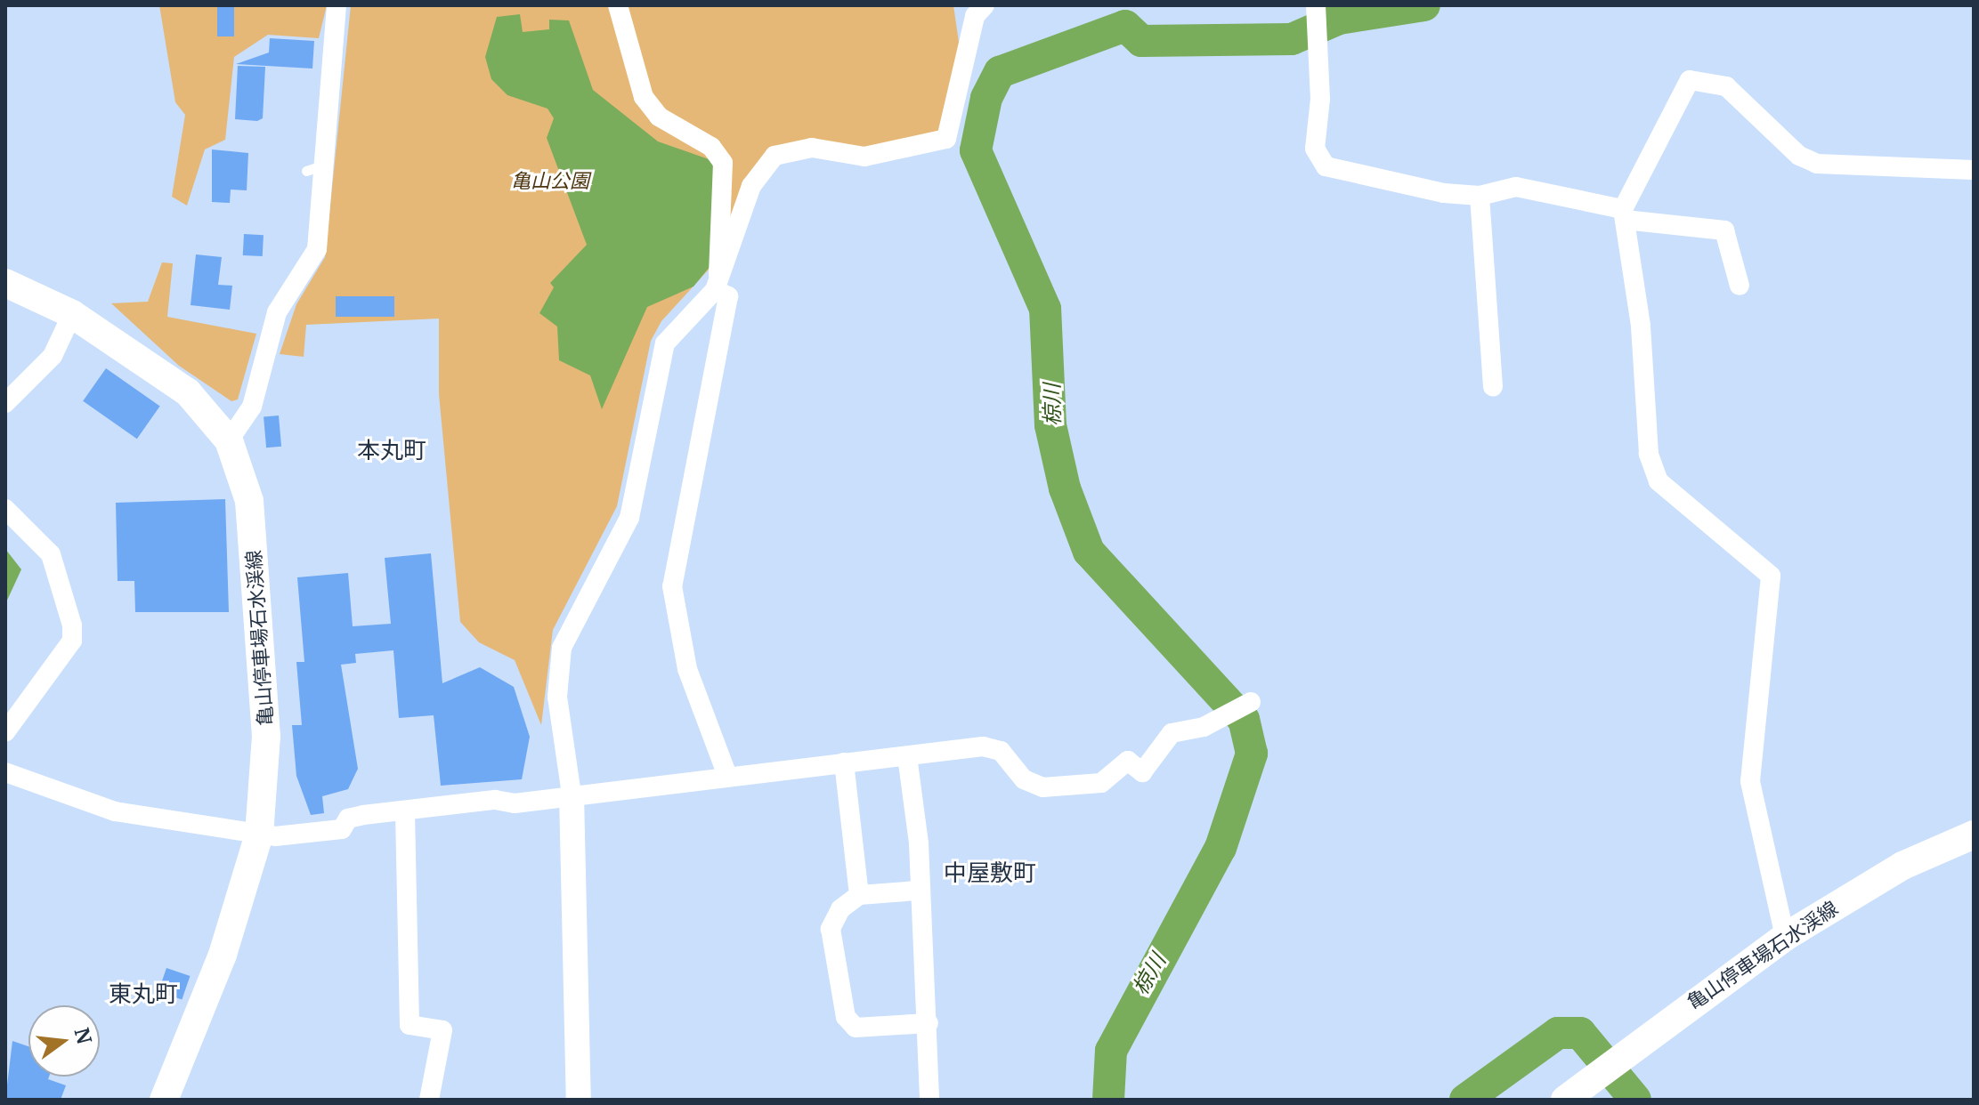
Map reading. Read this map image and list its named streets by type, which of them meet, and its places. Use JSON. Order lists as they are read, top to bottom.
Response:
{
  "streets": {
    "main road": ["亀山停車場石水渓線"]
  },
  "districts": ["本丸町", "中屋敷町", "東丸町"],
  "water": ["椋川"],
  "parks": ["亀山公園"],
  "north": "right"
}
